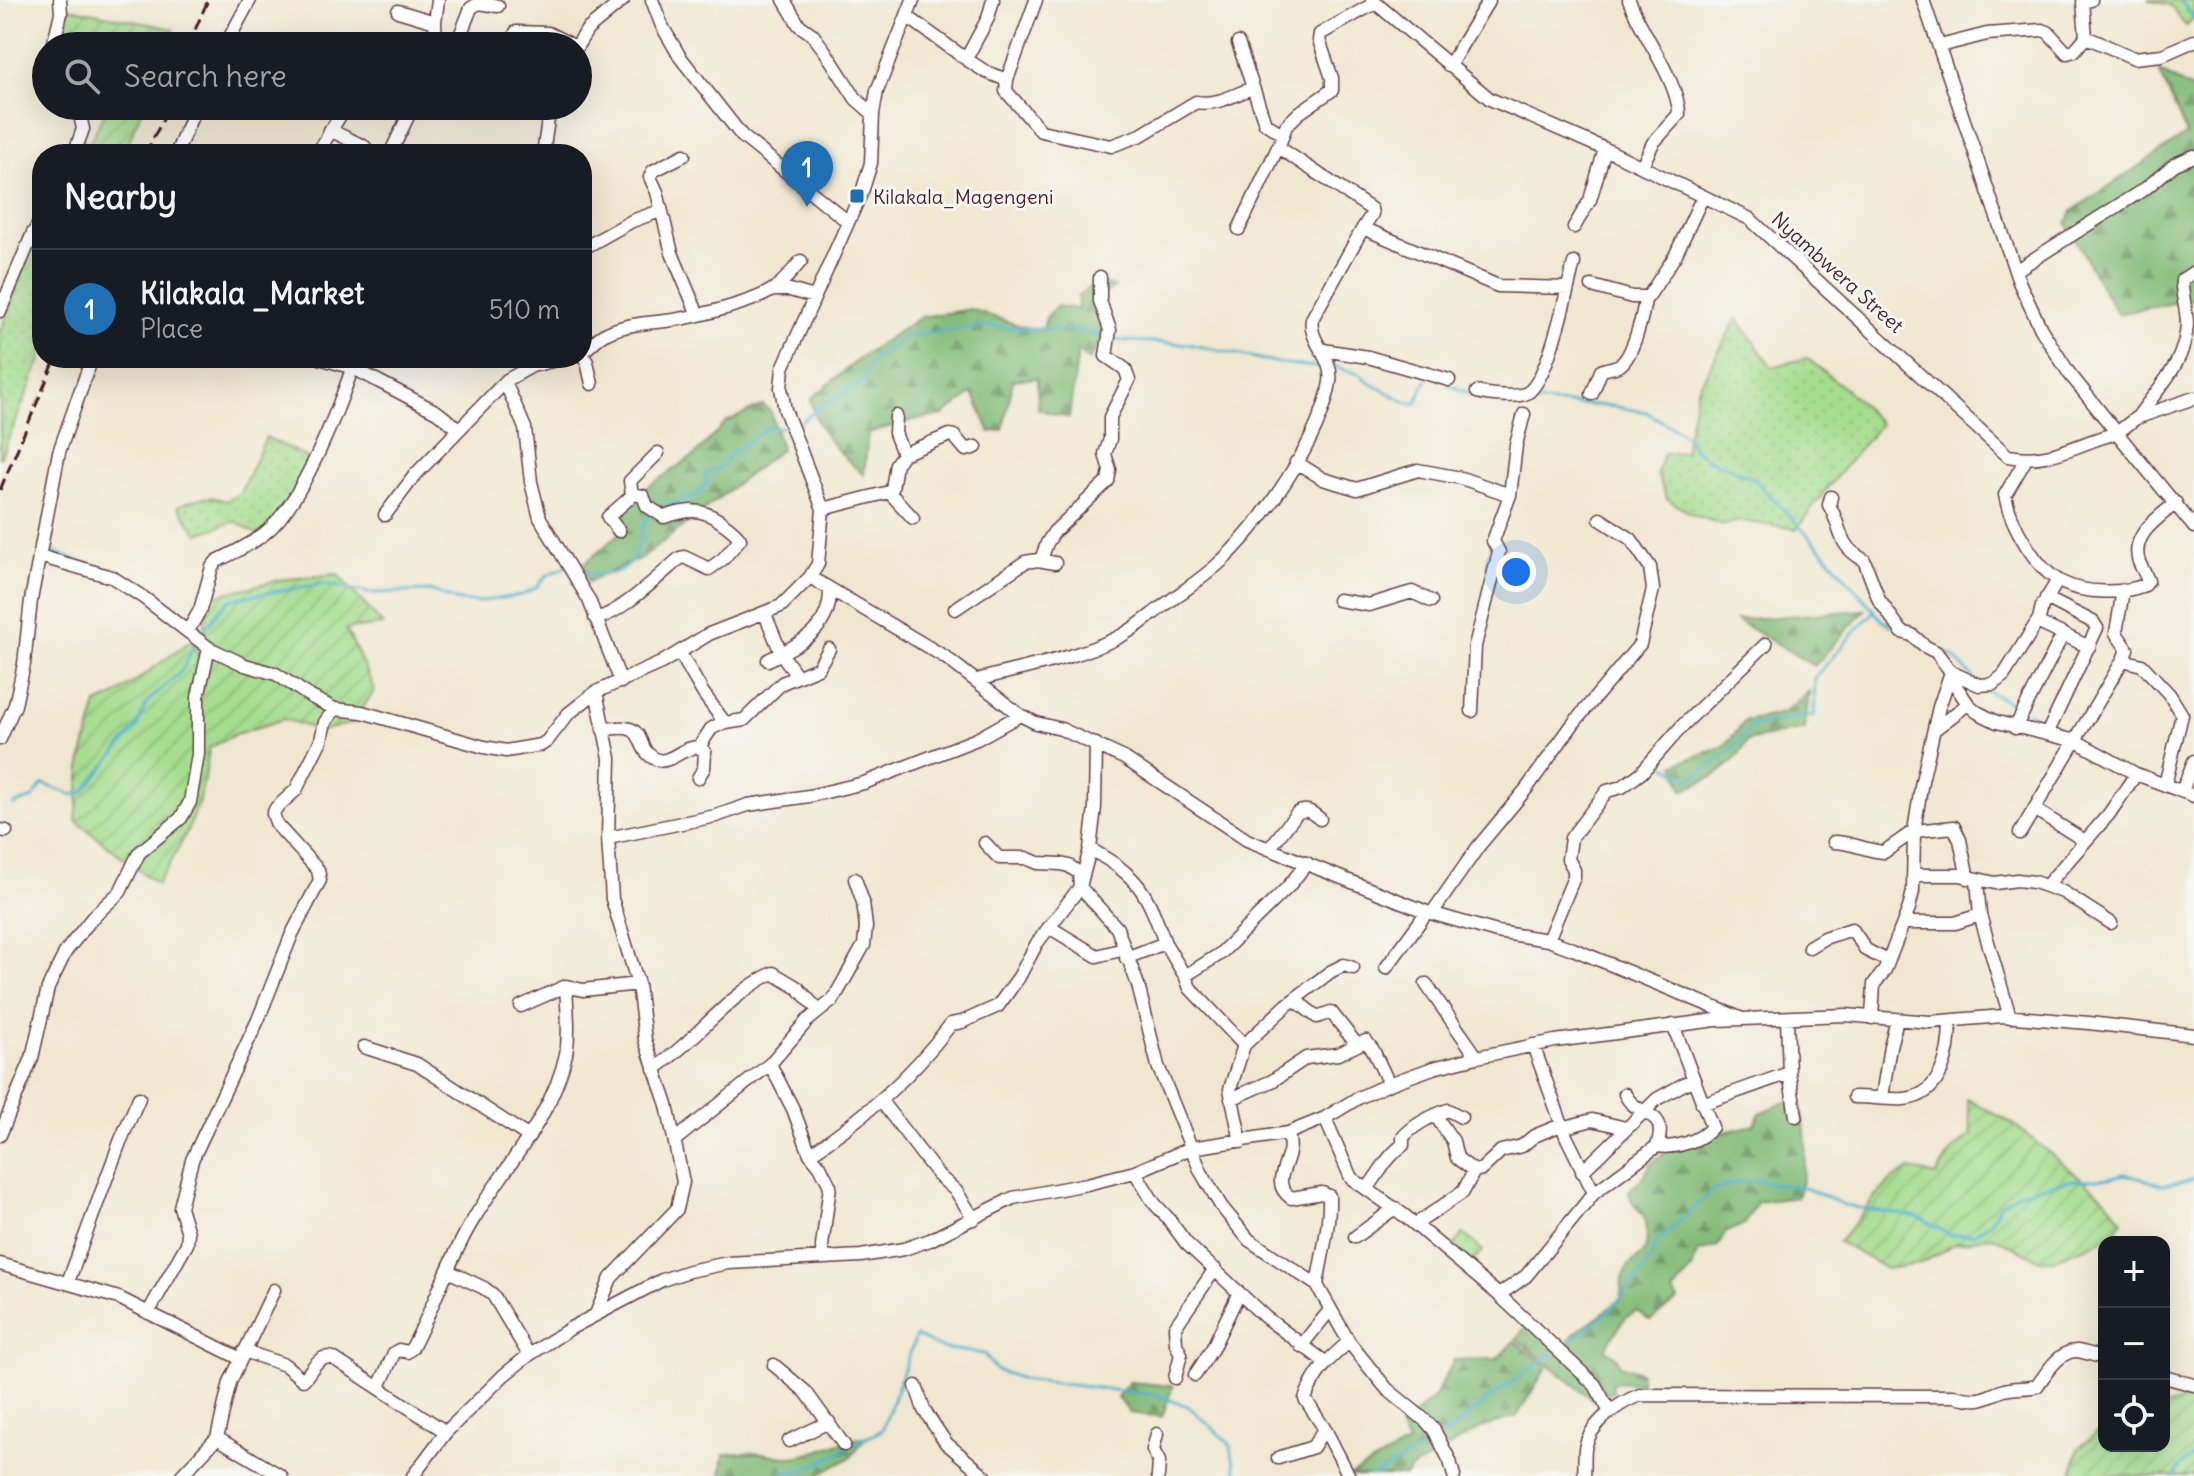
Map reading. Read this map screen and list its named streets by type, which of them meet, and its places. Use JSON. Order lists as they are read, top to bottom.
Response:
{
  "streets": {
    "street": ["Nyambwera Street"]
  },
  "places": {
    "transit": ["Kilakala_Magengeni"]
  },
  "page": {
    "search": "Search here",
    "pins": "1",
    "heading": "Nearby",
    "list": [
      {
        "mark": "1",
        "name": "Kilakala _Market",
        "note": "Place",
        "value": "510 m"
      }
    ],
    "map_buttons": ["+", "−"]
  }
}
